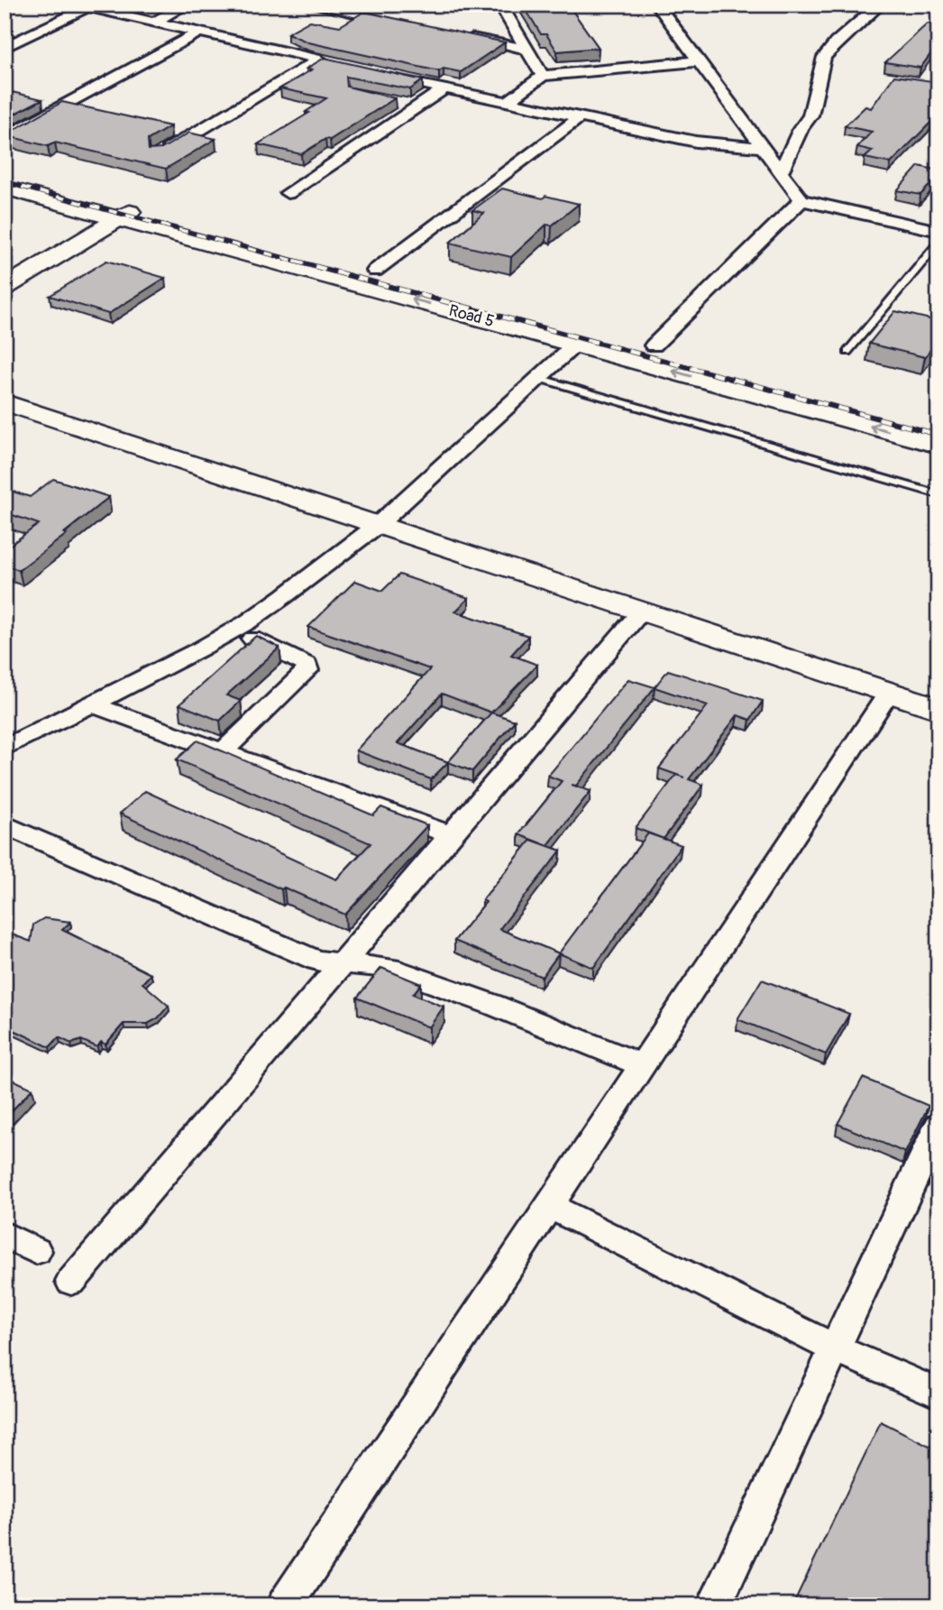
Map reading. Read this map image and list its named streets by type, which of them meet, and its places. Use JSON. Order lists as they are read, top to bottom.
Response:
{
  "streets": {
    "street": ["Road 5"]
  }
}
